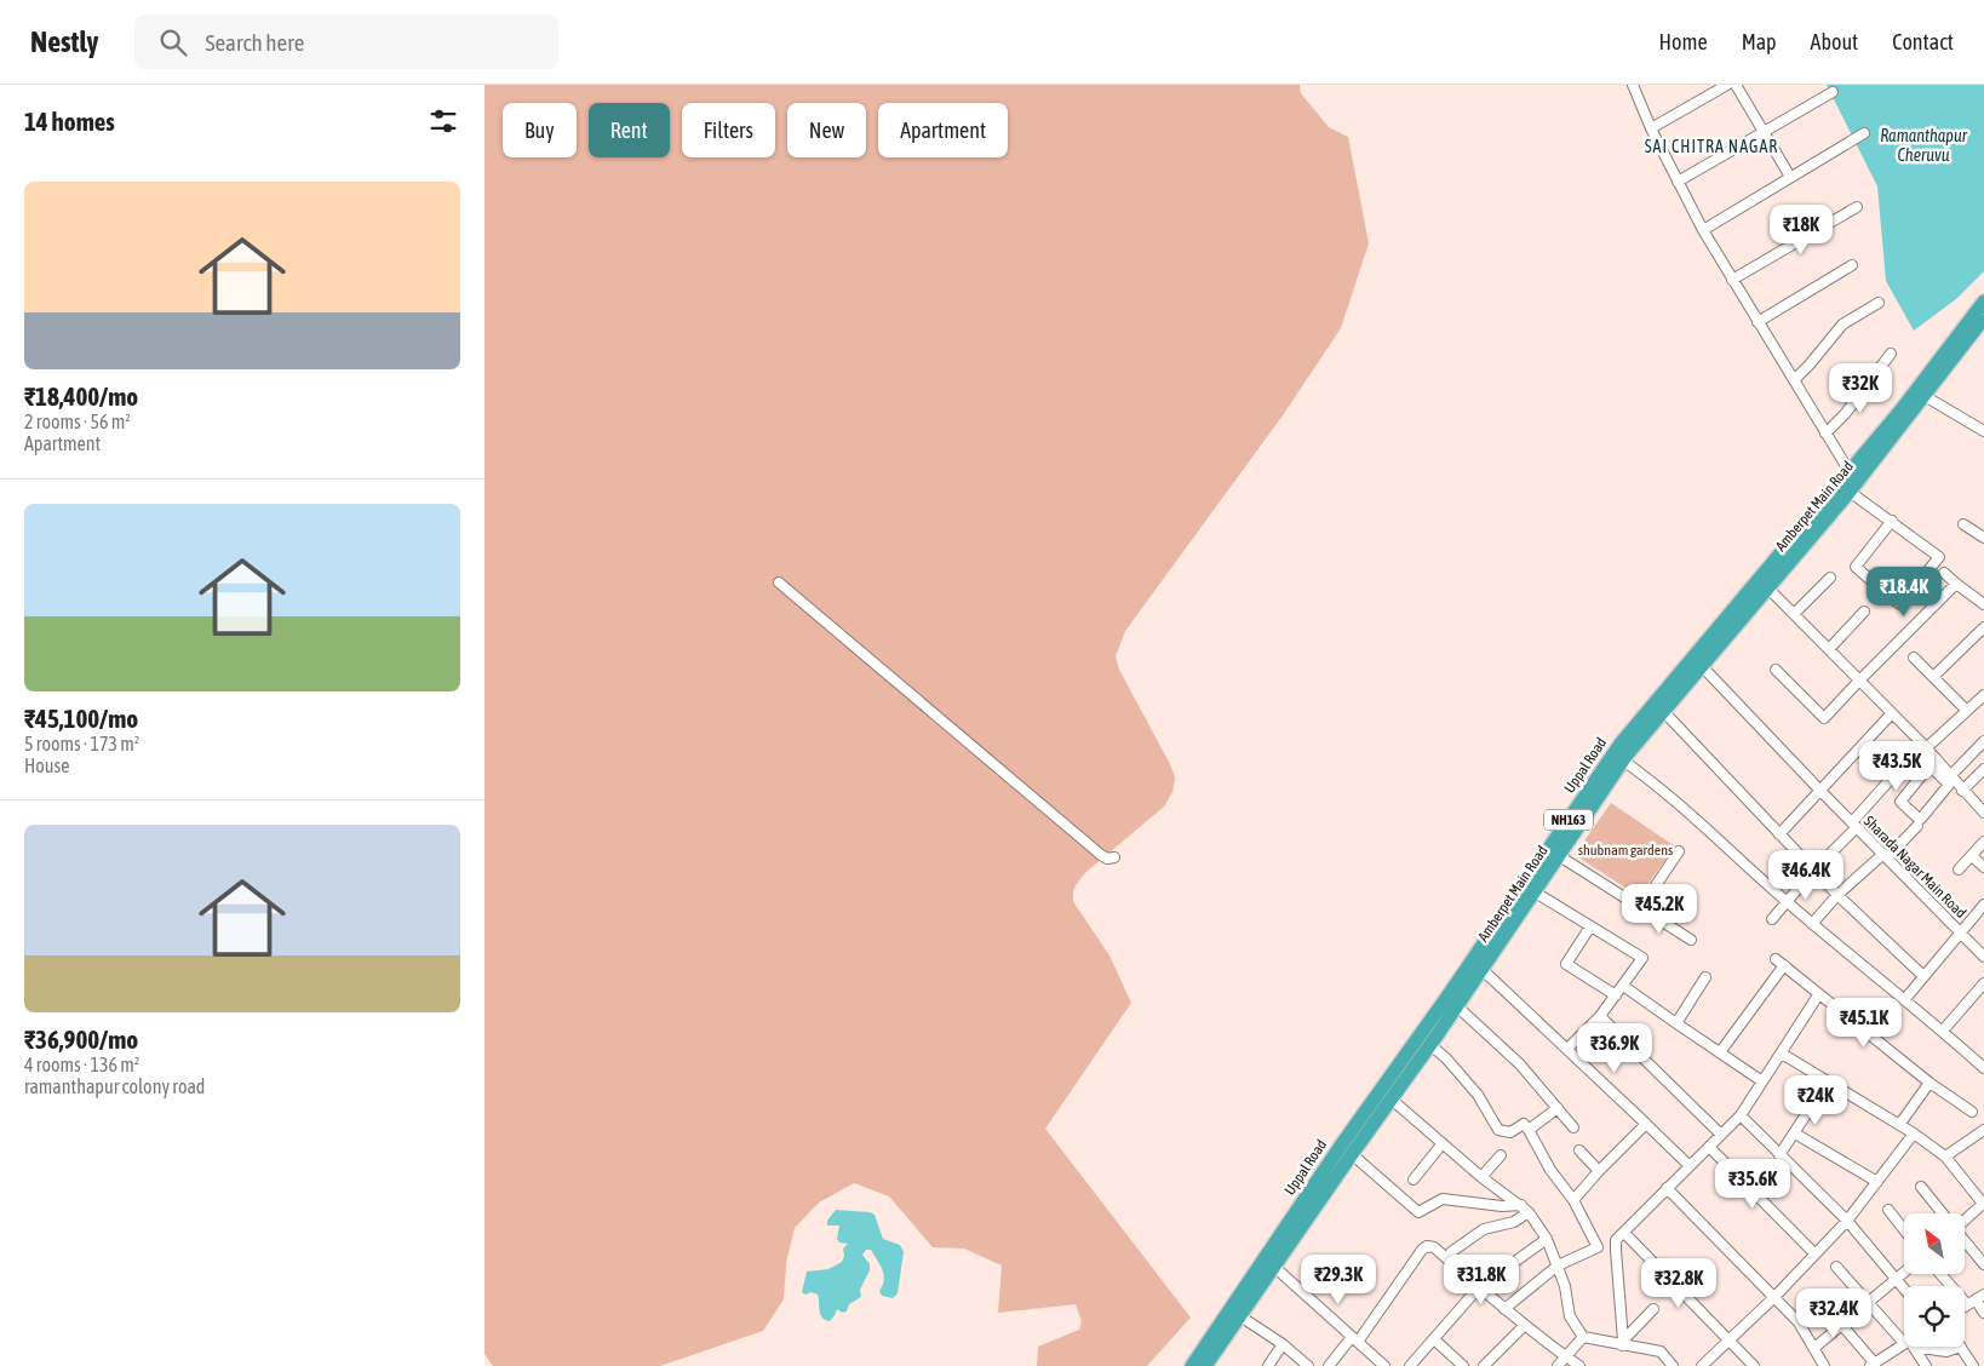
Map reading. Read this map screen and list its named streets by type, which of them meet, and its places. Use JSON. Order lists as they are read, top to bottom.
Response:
{
  "streets": {
    "highway": ["Amberpet Main Road", "Uppal Road", "NH163"],
    "street": ["Sharada Nagar Main Road"]
  },
  "crossings": [
    ["Amberpet Main Road", "Uppal Road"],
    ["Amberpet Main Road", "Sharada Nagar Main Road"]
  ],
  "districts": ["SAI CHITRA NAGAR"],
  "water": ["Ramanthapur Cheruvu"],
  "parks": ["shubnam gardens"],
  "north": "top left",
  "page": {
    "header": "Nestly",
    "search": "Search here",
    "nav": [
      "Home",
      "Map",
      "About",
      "Contact"
    ],
    "heading": "14 homes",
    "chip": [
      "Buy",
      "Rent",
      "Filters",
      "New",
      "Apartment"
    ],
    "list": [
      {
        "name": "₹18,400/mo",
        "note": "2 rooms · 56 m² · Apartment"
      },
      {
        "name": "₹45,100/mo",
        "note": "5 rooms · 173 m² · House"
      },
      {
        "name": "₹36,900/mo",
        "note": "4 rooms · 136 m² · ramanthapur colony road"
      }
    ],
    "price": [
      "₹18K",
      "₹32K",
      "₹18.4K",
      "₹43.5K",
      "₹46.4K",
      "₹45.2K",
      "₹45.1K",
      "₹36.9K",
      "₹24K",
      "₹35.6K",
      "₹29.3K",
      "₹31.8K",
      "₹32.8K",
      "₹32.4K"
    ]
  }
}
